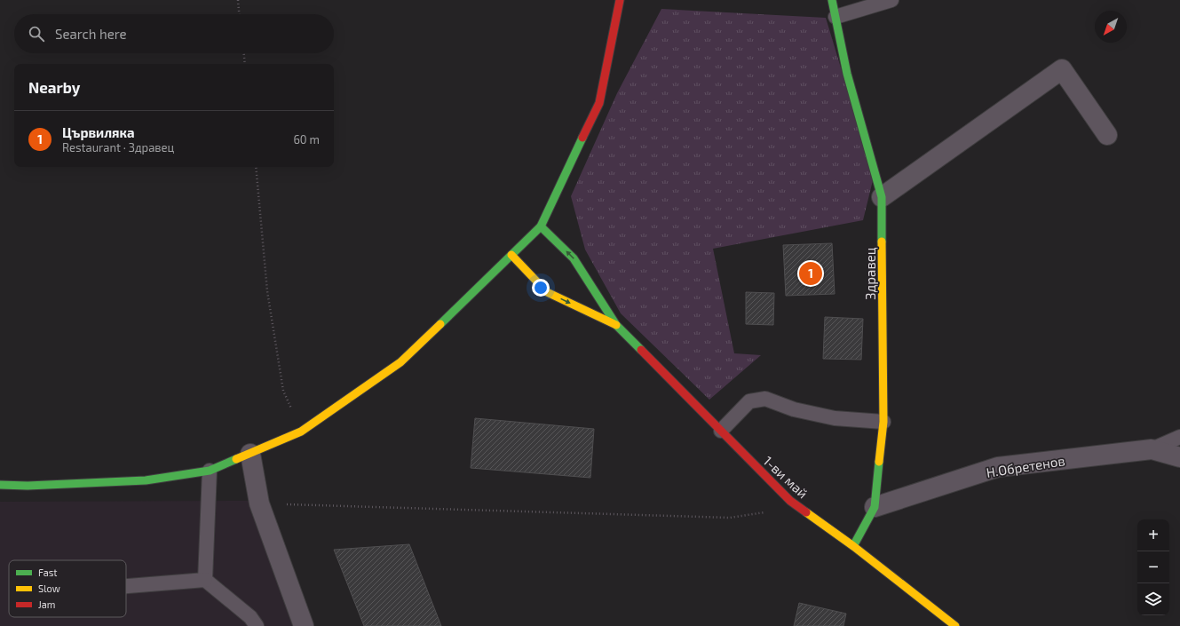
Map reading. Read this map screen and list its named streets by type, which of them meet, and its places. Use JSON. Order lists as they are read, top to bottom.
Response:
{
  "streets": {
    "street": ["Здравец", "Н.Обретенов", "1-ви май"]
  },
  "crossings": [
    ["Здравец", "Н.Обретенов"],
    ["Здравец", "1-ви май"]
  ],
  "legend": ["Fast", "Slow", "Jam"],
  "north": "bottom left",
  "page": {
    "search": "Search here",
    "heading": "Nearby",
    "list": [
      {
        "mark": "1",
        "name": "Цървиляка",
        "note": "Restaurant · Здравец",
        "value": "60 m"
      }
    ],
    "pins": "1",
    "map_buttons": ["+", "−"]
  }
}
